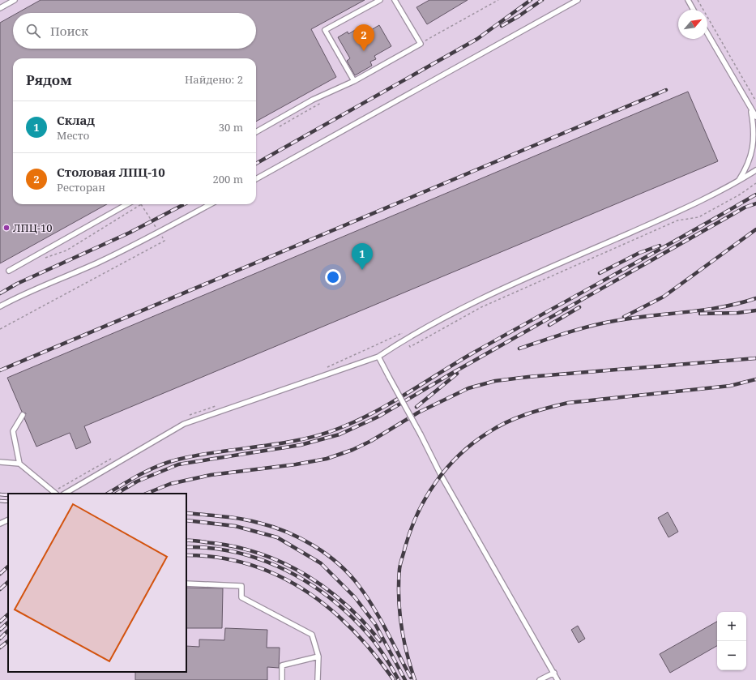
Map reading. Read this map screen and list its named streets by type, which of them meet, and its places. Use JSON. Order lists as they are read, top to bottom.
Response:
{
  "places": ["ЛПЦ-10"],
  "north": "top right",
  "page": {
    "search": "Поиск",
    "pins": ["2", "1"],
    "heading": ["Рядом", "Найдено: 2"],
    "list": [
      {
        "mark": "1",
        "name": "Склад",
        "note": "Место",
        "value": "30 m"
      },
      {
        "mark": "2",
        "name": "Столовая ЛПЦ-10",
        "note": "Ресторан",
        "value": "200 m"
      }
    ],
    "map_buttons": ["+", "−"]
  }
}
